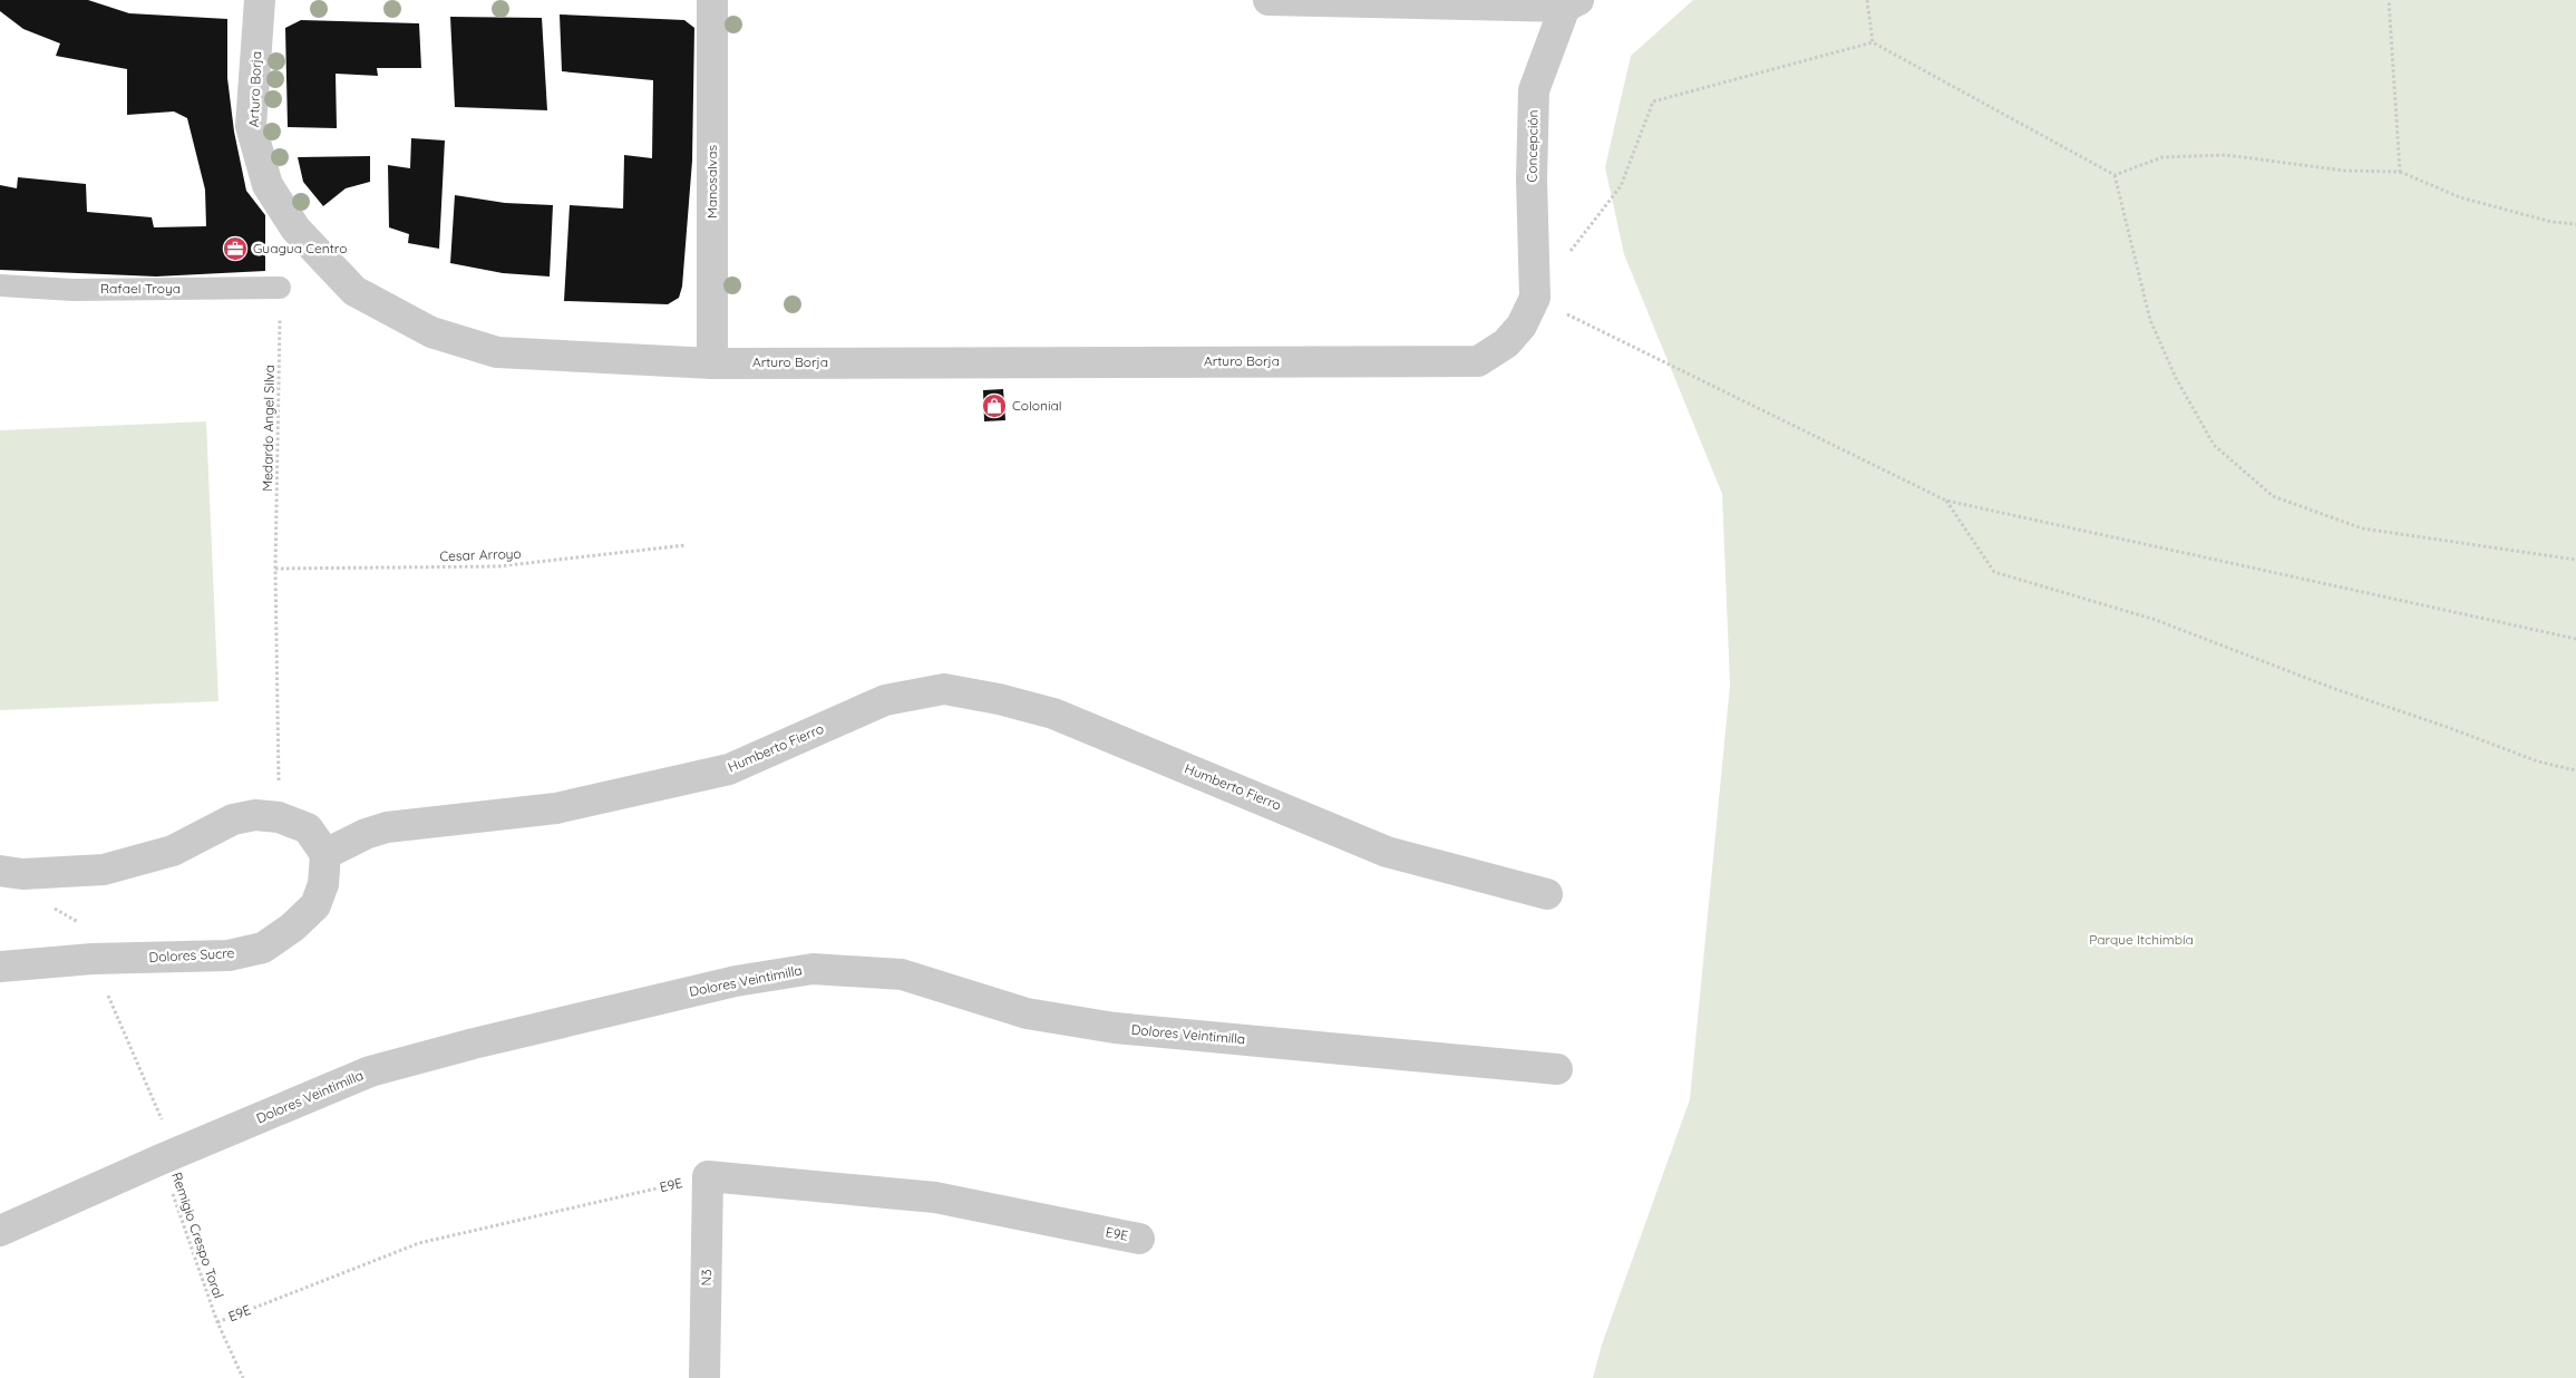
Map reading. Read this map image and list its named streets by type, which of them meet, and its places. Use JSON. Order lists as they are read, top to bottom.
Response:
{
  "streets": {
    "street": [
      "Arturo Borja",
      "Concepción",
      "Manosalvas",
      "Humberto Fierro",
      "Dolores Sucre",
      "Dolores Veintimilla",
      "E9E",
      "N3"
    ],
    "lane": ["Rafael Troya"],
    "path": ["Medardo Angel Silva", "Cesar Arroyo", "Remigio Crespo Toral"]
  },
  "crossings": [
    ["Arturo Borja", "Concepción"],
    ["Arturo Borja", "Manosalvas"],
    ["Rafael Troya", "Medardo Angel Silva"],
    ["Medardo Angel Silva", "Cesar Arroyo"],
    ["Humberto Fierro", "Dolores Sucre"],
    ["Dolores Sucre", "Remigio Crespo Toral"],
    ["Dolores Veintimilla", "Remigio Crespo Toral"],
    ["E9E", "Remigio Crespo Toral"],
    ["E9E", "N3"]
  ],
  "parks": ["Parque Itchimbía"],
  "places": {
    "office": ["Guagua Centro"],
    "shop": ["Colonial"]
  }
}
